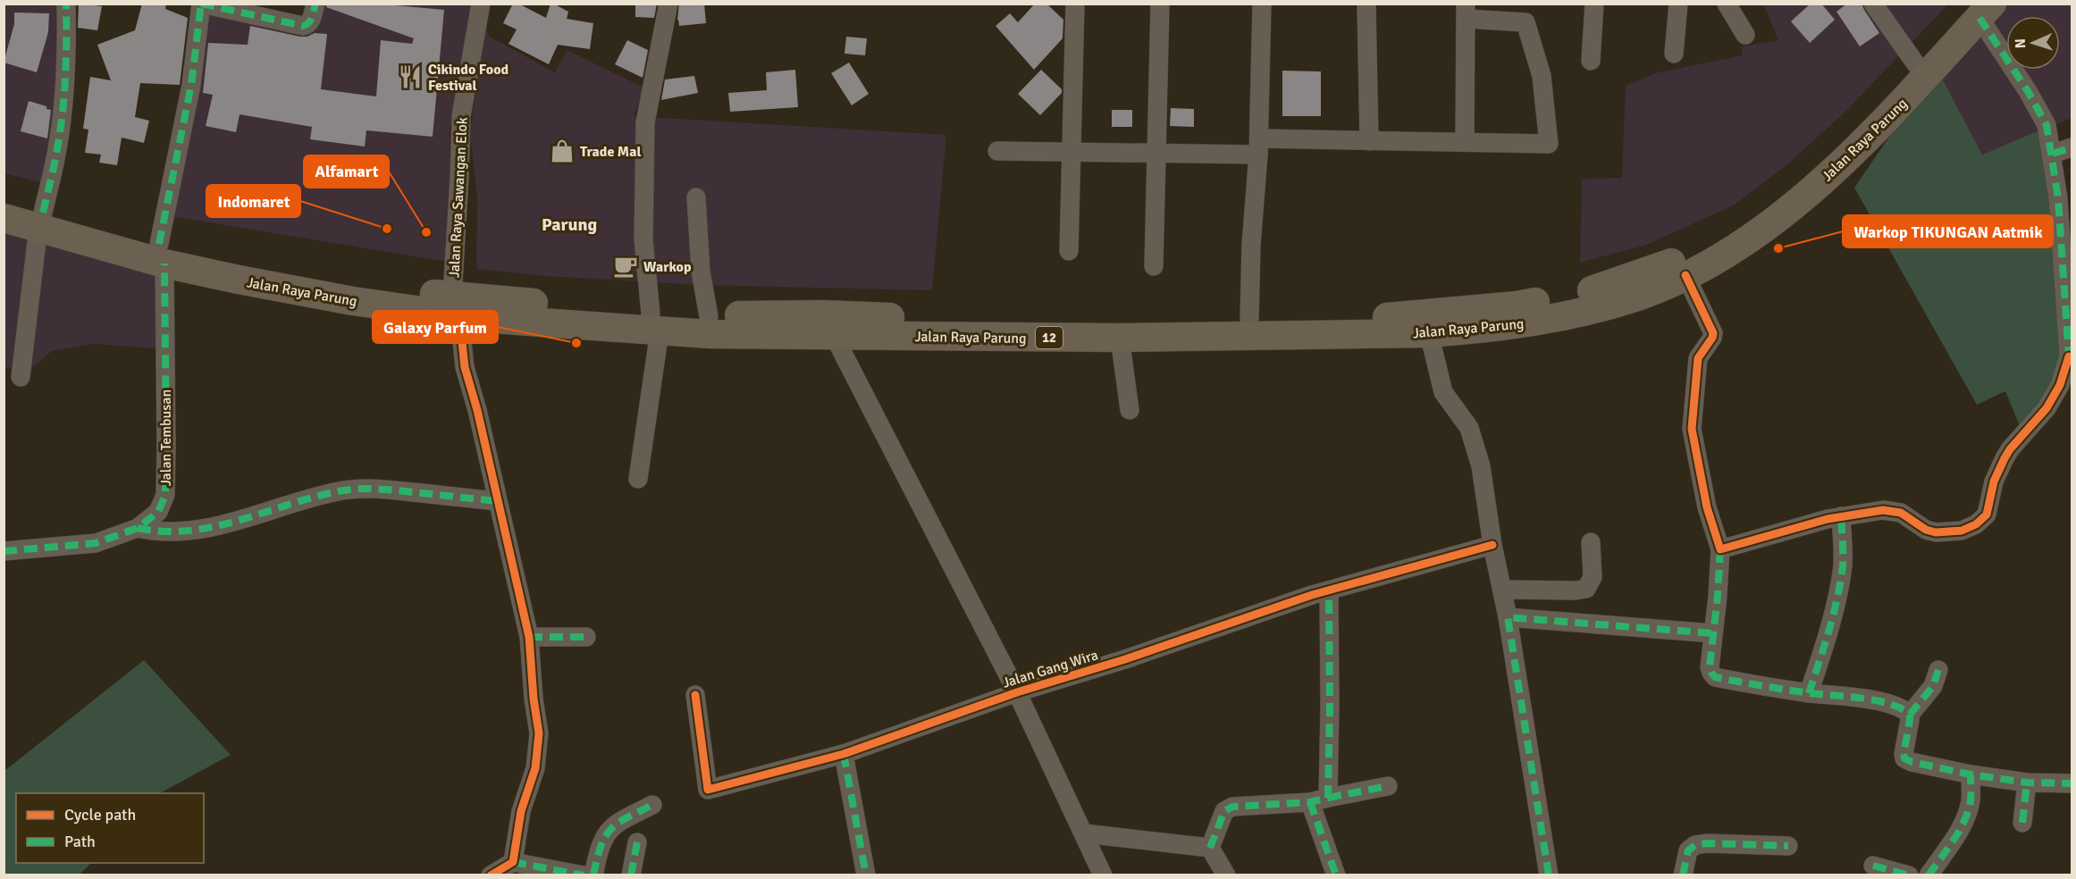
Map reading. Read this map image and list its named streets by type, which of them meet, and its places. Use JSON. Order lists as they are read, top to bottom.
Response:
{
  "streets": {
    "highway": ["Jalan Raya Parung", "12"],
    "street": ["Jalan Raya Sawangan Elok", "Jalan Tembusan", "Jalan Gang Wira"]
  },
  "crossings": [
    ["Jalan Raya Parung", "Jalan Raya Sawangan Elok"],
    ["Jalan Raya Parung", "Jalan Tembusan"],
    ["Jalan Raya Parung", "Jalan Gang Wira"]
  ],
  "districts": ["Parung"],
  "places": {
    "restaurant": ["Cikindo Food Festival"],
    "shop": ["Trade Mal"],
    "other": [
      "Indomaret",
      "Alfamart",
      "Warkop TIKUNGAN Aatmik",
      "Galaxy Parfum"
    ],
    "cafe": ["Warkop"]
  },
  "legend": ["Cycle path", "Path"],
  "north": "left"
}
